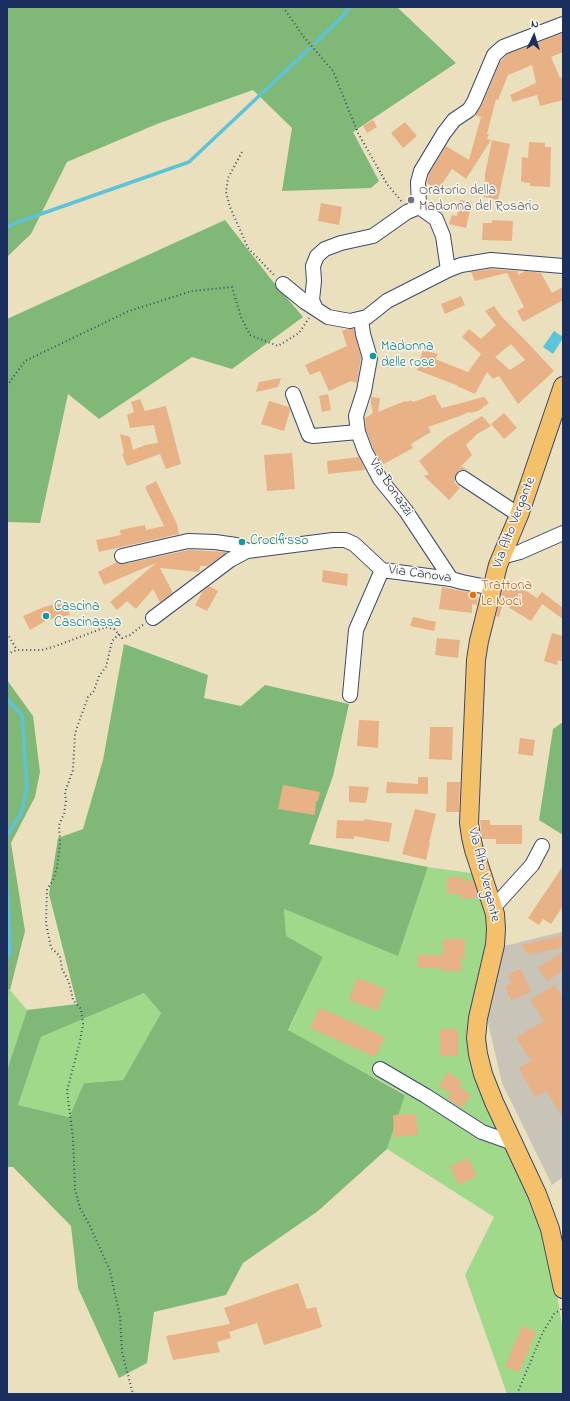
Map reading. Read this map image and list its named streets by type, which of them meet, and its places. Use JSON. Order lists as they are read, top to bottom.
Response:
{
  "streets": {
    "main road": ["Via Alto Vergante"],
    "street": ["Via Bonazzi", "Via Canova"]
  },
  "crossings": [
    ["Via Bonazzi", "Via Canova"],
    ["Via Alto Vergante", "Via Canova"]
  ],
  "places": [
    "Oratorio della Madonna del Rosario",
    "Madonna delle rose",
    "Crocifisso",
    "Trattoria Le Noci",
    "Cascina Cascinassa"
  ],
  "north": "top"
}
